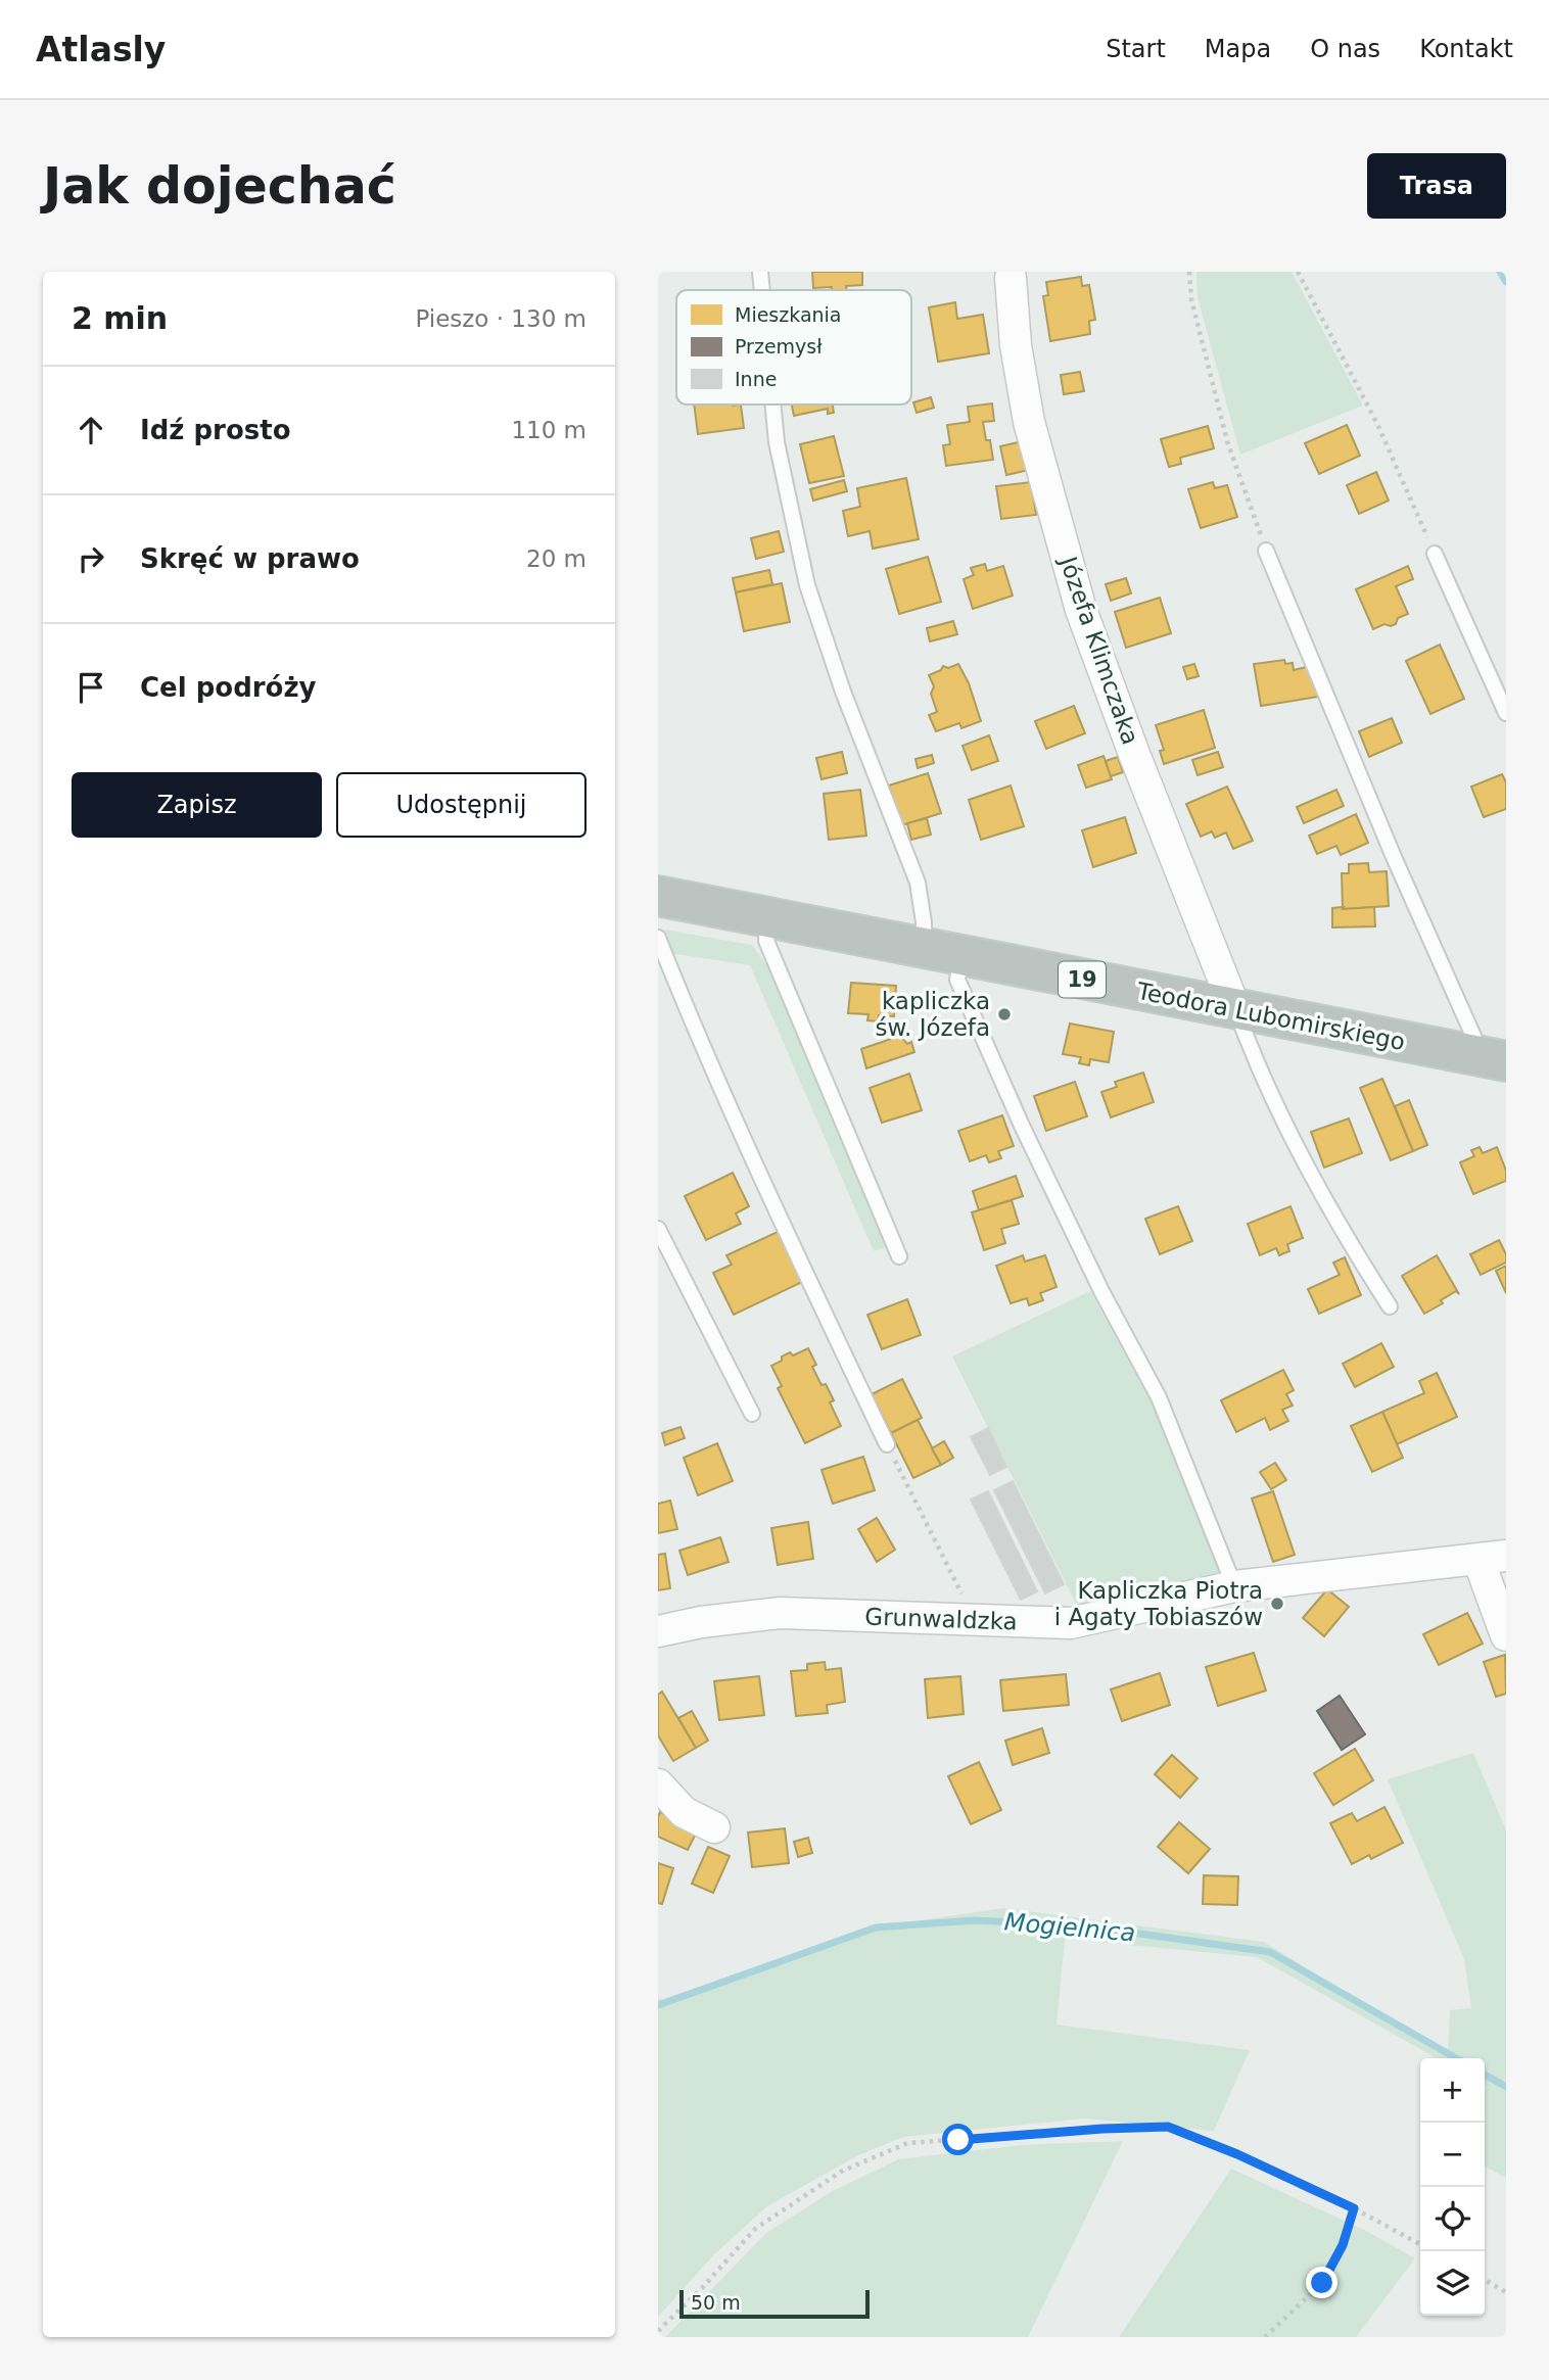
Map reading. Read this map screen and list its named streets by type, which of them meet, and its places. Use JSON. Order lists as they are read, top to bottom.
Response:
{
  "streets": {
    "highway": ["19", "Teodora Lubomirskiego"],
    "street": ["Józefa Klimczaka", "Grunwaldzka"]
  },
  "crossings": [
    ["Józefa Klimczaka", "Teodora Lubomirskiego"]
  ],
  "water": ["Mogielnica"],
  "places": ["kapliczka św. Józefa", "Kapliczka Piotra i Agaty Tobiaszów"],
  "legend": ["Mieszkania", "Przemysł", "Inne"],
  "scale_bar": "50 m",
  "page": {
    "header": "Atlasly",
    "nav": [
      "Start",
      "Mapa",
      "O nas",
      "Kontakt"
    ],
    "buttons": [
      "Trasa",
      ["Zapisz", "Udostępnij"]
    ],
    "title": "Jak dojechać",
    "heading": ["2 min", "Pieszo · 130 m"],
    "list": [
      ["Idź prosto", "110 m"],
      ["Skręć w prawo", "20 m"],
      "Cel podróży"
    ],
    "map_buttons": ["+", "−"],
    "scale": "50 m"
  }
}
